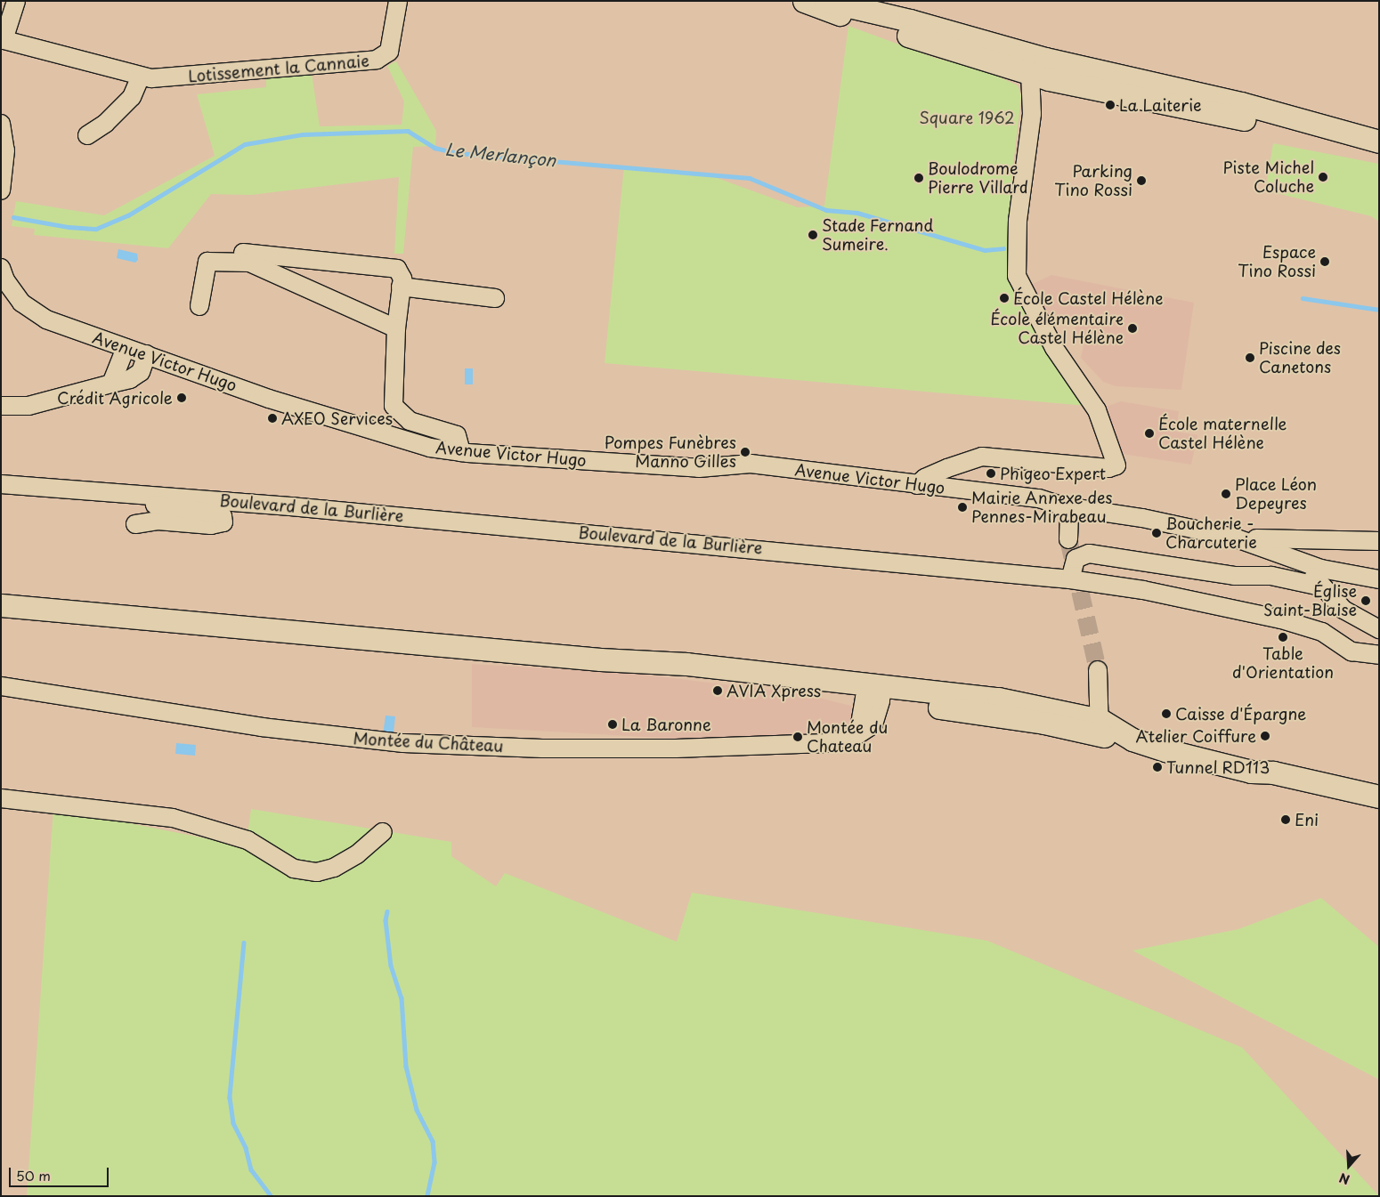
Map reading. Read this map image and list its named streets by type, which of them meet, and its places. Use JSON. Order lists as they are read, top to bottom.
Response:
{
  "streets": {
    "street": [
      "Lotissement la Cannaie",
      "Avenue Victor Hugo",
      "Boulevard de la Burlière",
      "Montée du Château"
    ]
  },
  "water": ["Le Merlançon"],
  "parks": ["Square 1962"],
  "places": [
    "La Laiterie",
    "Piste Michel Coluche",
    "Boulodrome Pierre Villard",
    "Parking Tino Rossi",
    "Stade Fernand Sumeire.",
    "Espace Tino Rossi",
    "École Castel Hélène",
    "École élémentaire Castel Hélène",
    "Piscine des Canetons",
    "Crédit Agricole",
    "AXEO Services",
    "École maternelle Castel Hélène",
    "Pompes Funèbres Manno Gilles",
    "Phigeo Expert",
    "Place Léon Depeyres",
    "Mairie Annexe des Pennes-Mirabeau",
    "Boucherie - Charcuterie",
    "Église Saint-Blaise",
    "Table d'Orientation",
    "AVIA Xpress",
    "Caisse d'Épargne",
    "La Baronne",
    "Atelier Coiffure",
    "Montée du Chateau",
    "Tunnel RD113",
    "Eni"
  ],
  "scale_bar": "50 m",
  "north": "bottom"
}
